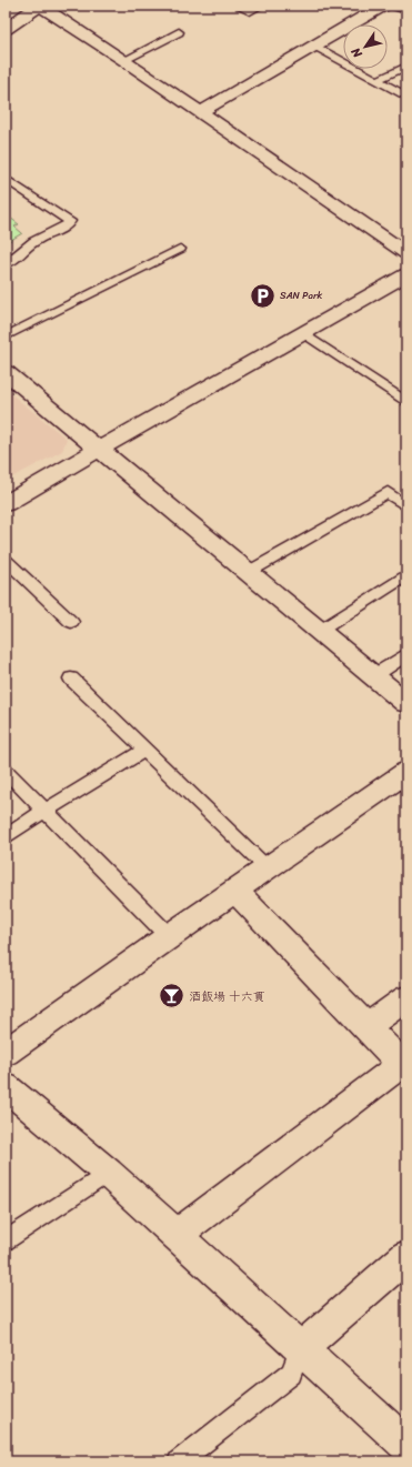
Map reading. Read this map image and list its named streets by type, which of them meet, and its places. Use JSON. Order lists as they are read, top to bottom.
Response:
{
  "places": {
    "parking": ["SAN Park"],
    "bar": ["酒飯場 十六貫"]
  },
  "north": "bottom left"
}
